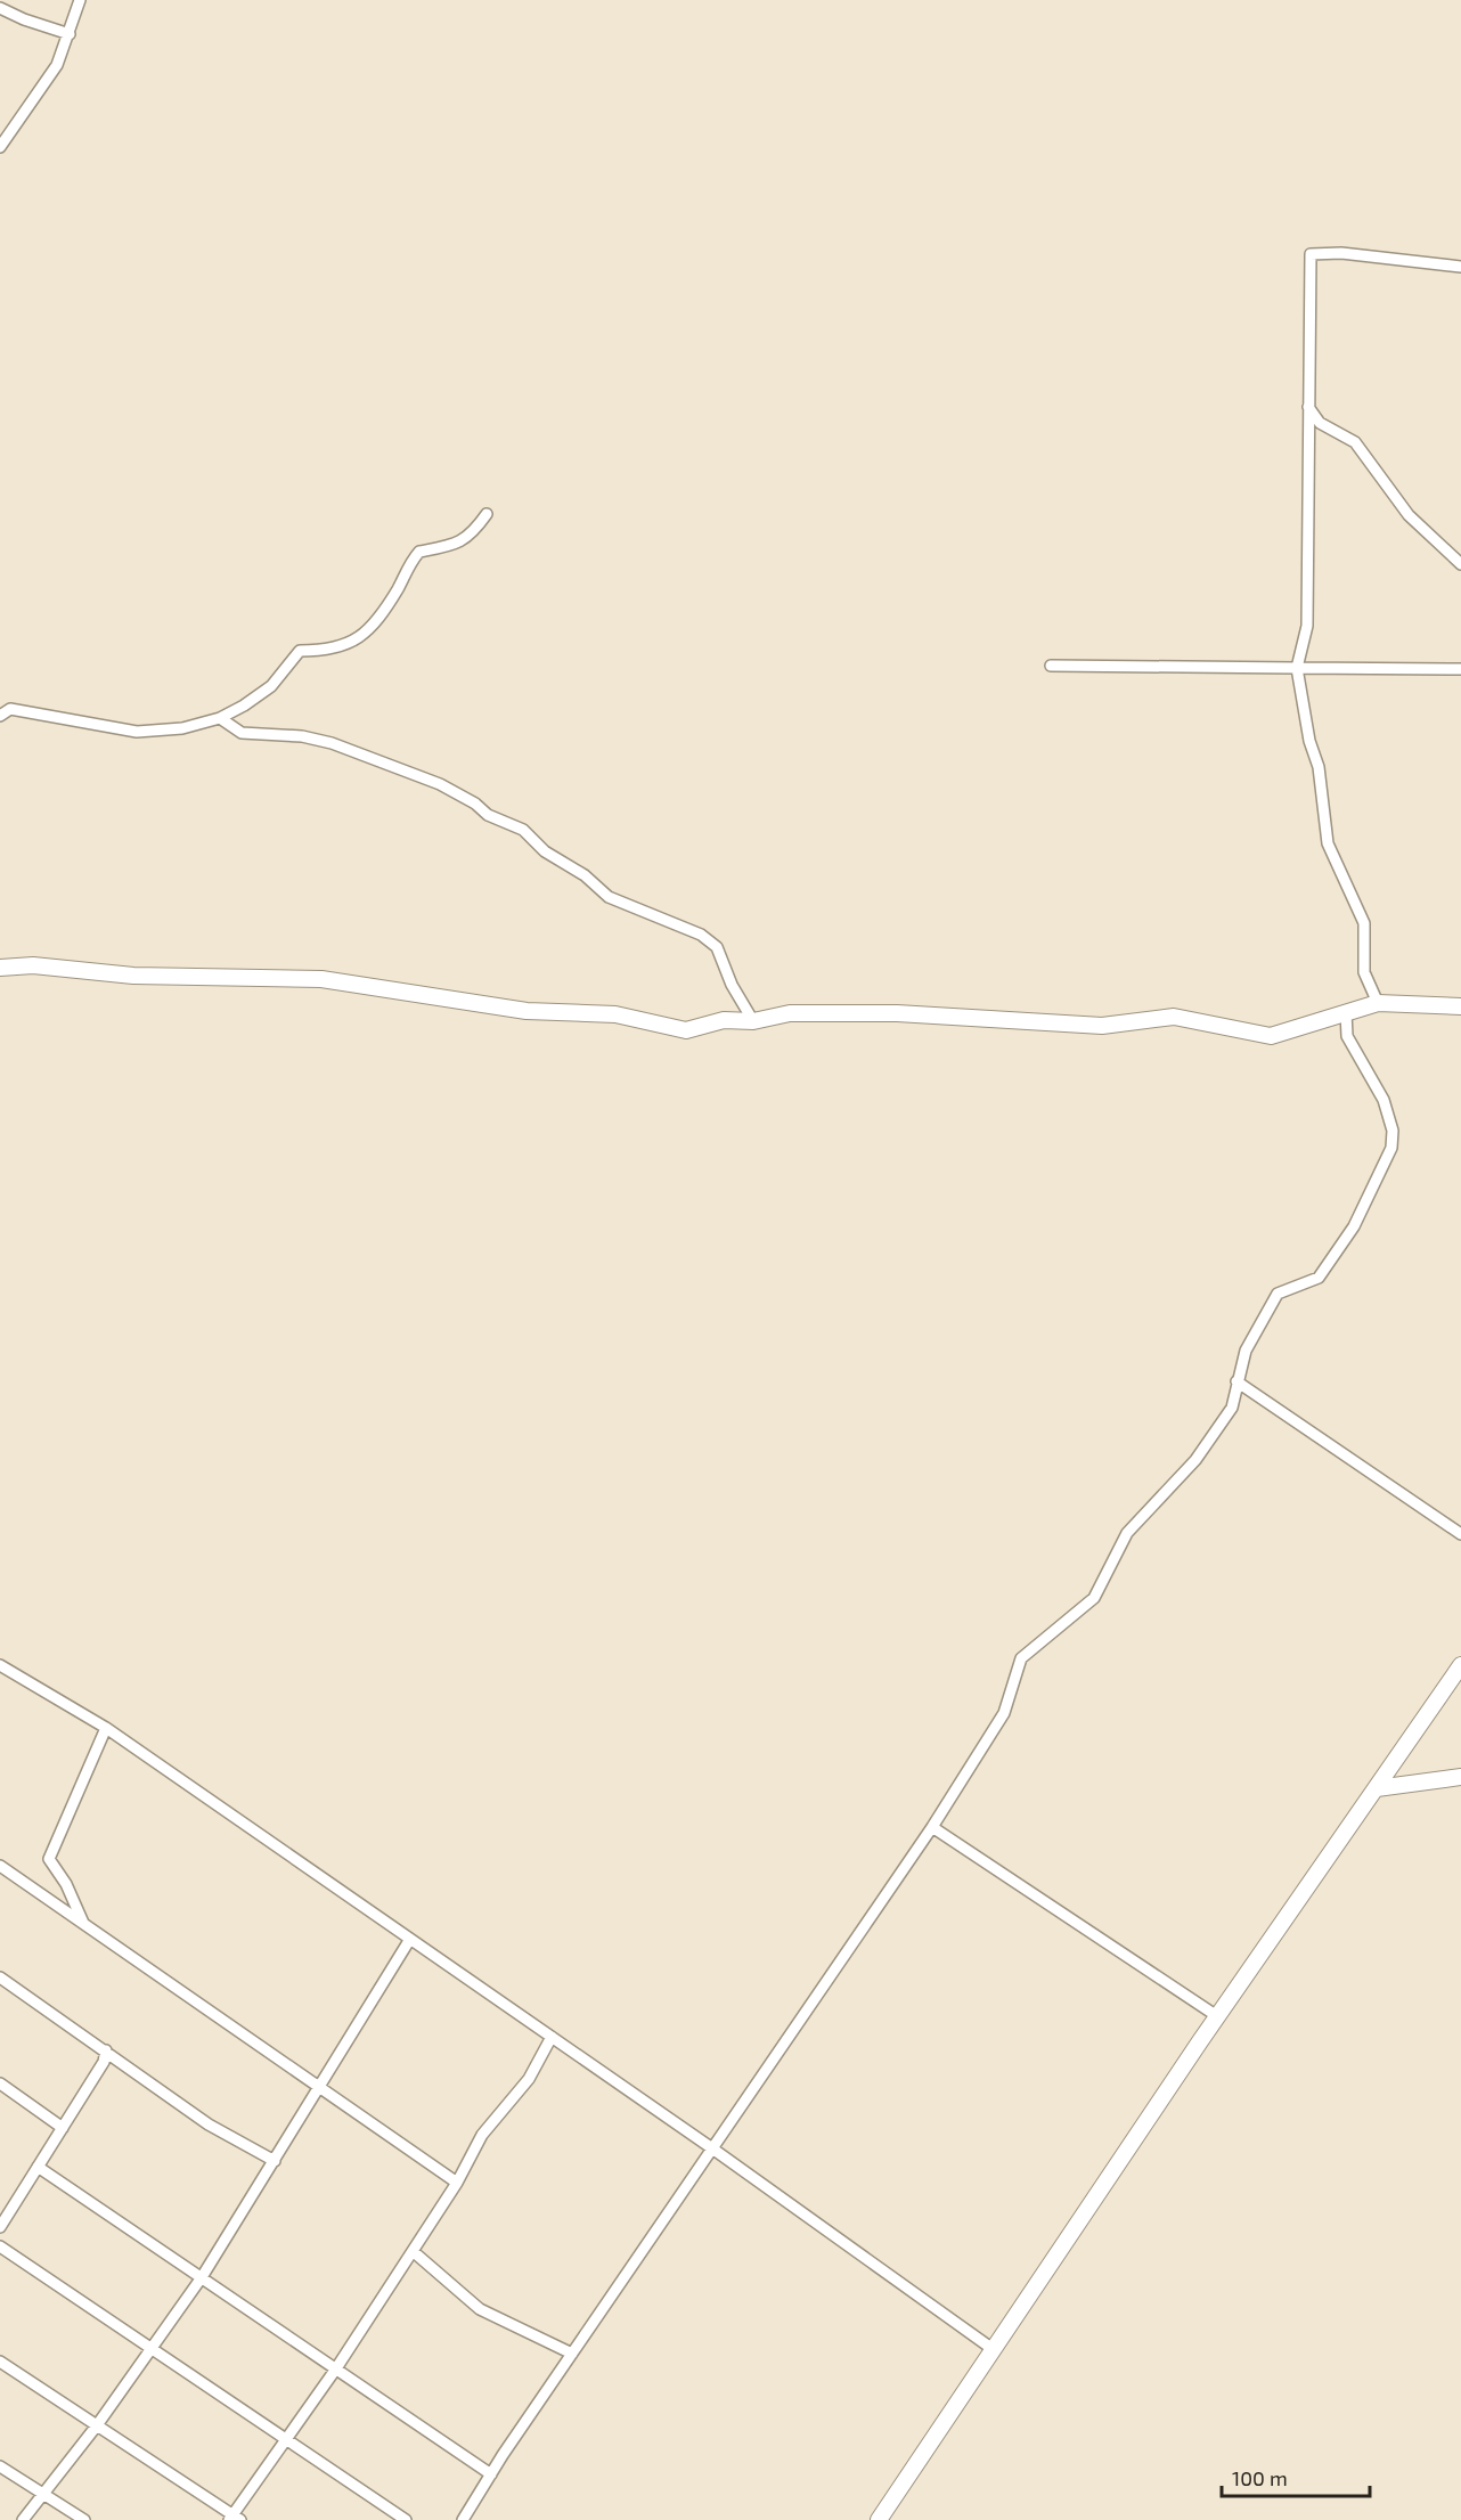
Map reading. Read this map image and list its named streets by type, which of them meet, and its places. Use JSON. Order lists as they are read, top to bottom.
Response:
{
  "scale_bar": "100 m"
}
